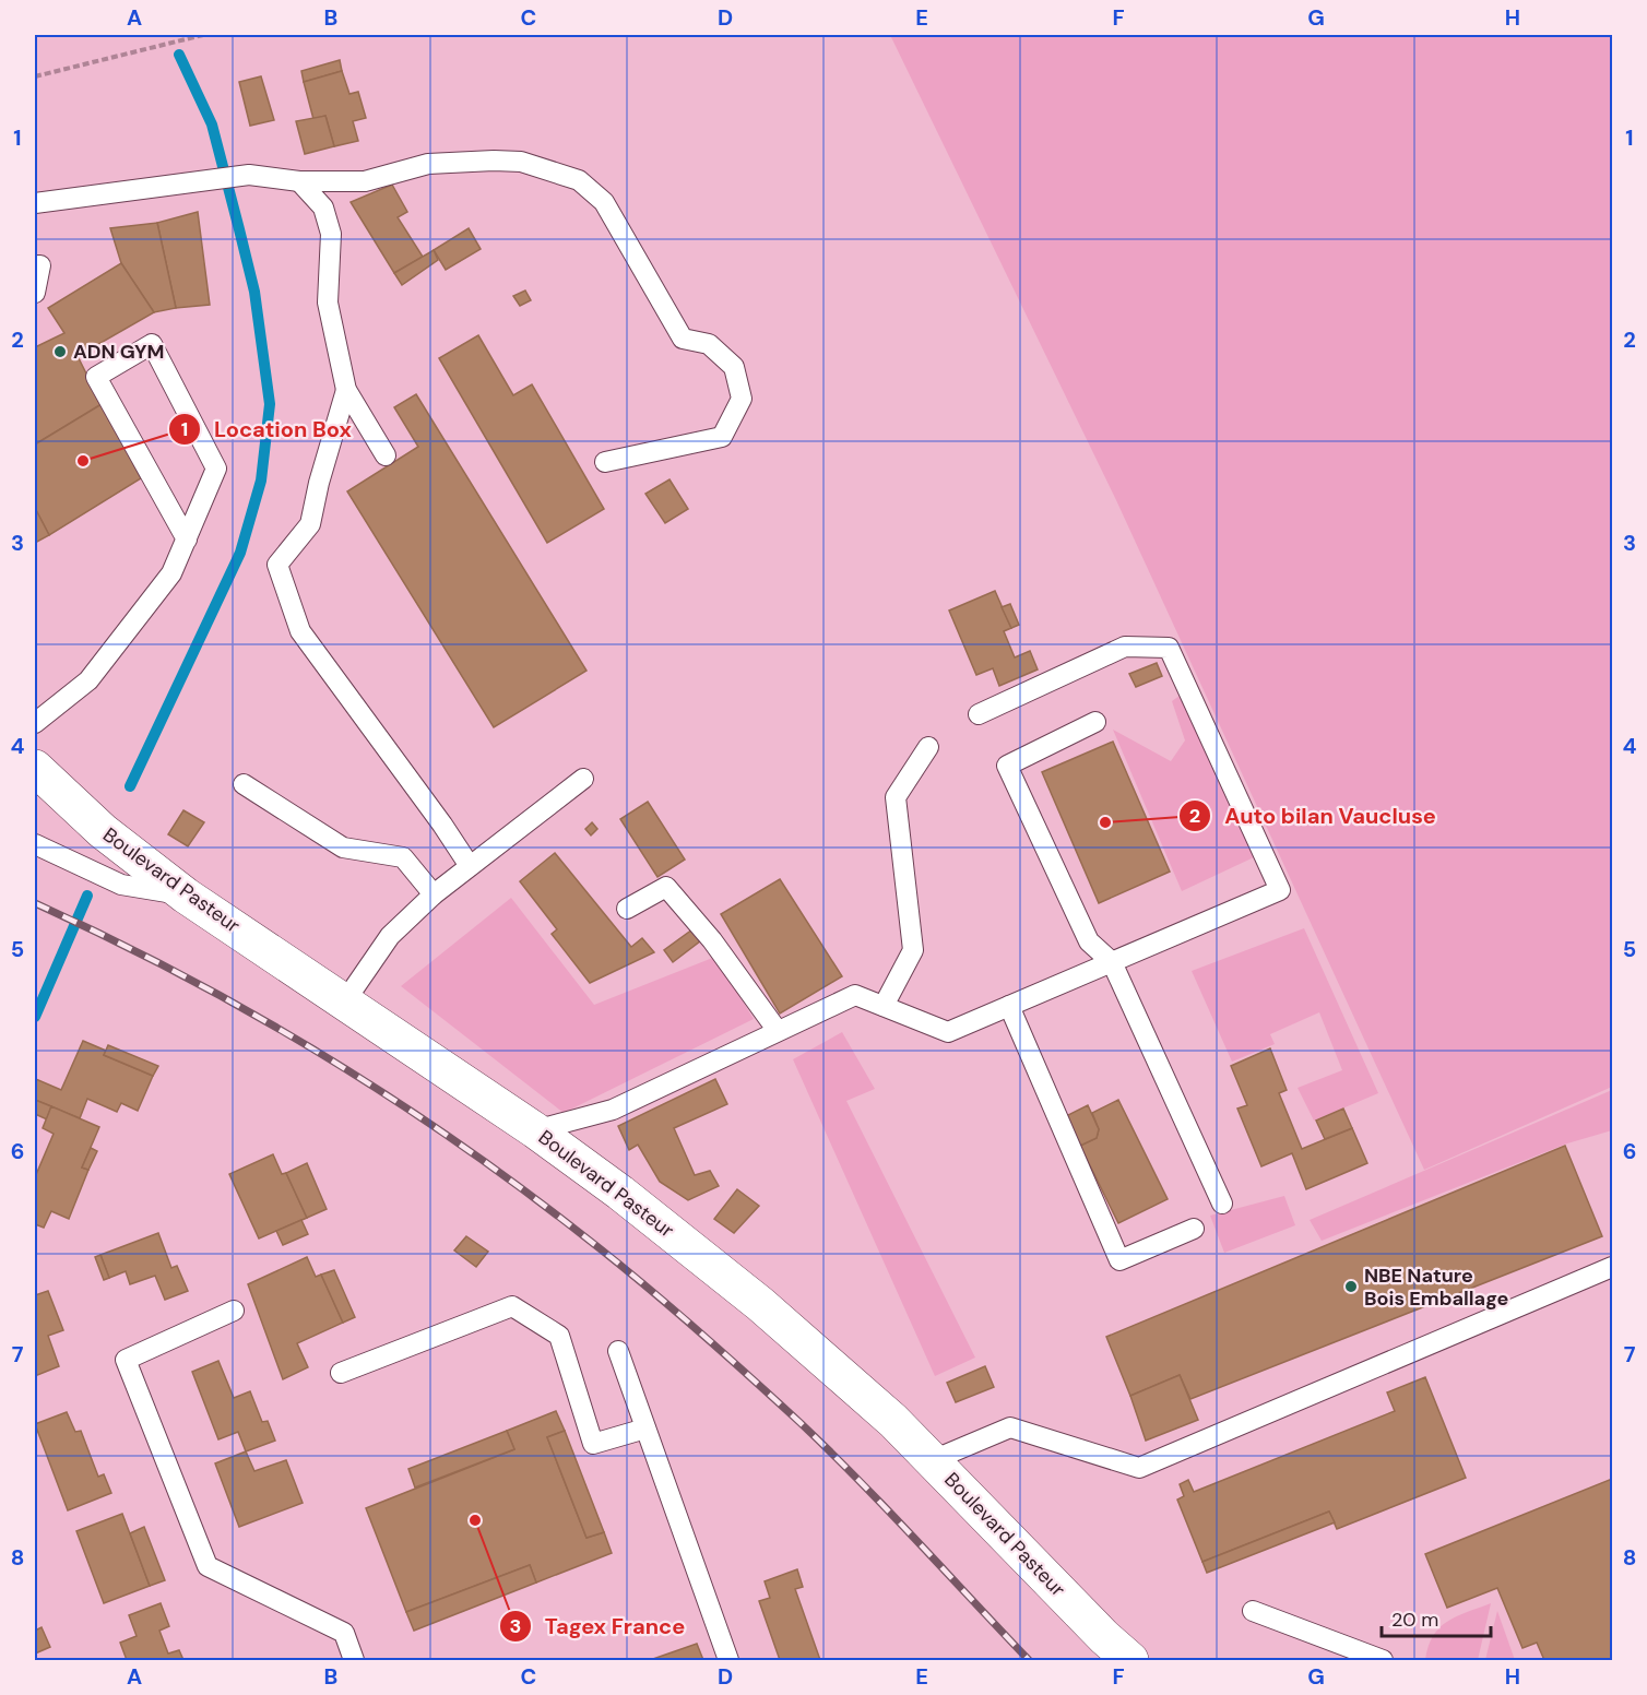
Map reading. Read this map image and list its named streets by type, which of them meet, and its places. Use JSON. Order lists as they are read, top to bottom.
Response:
{
  "streets": {
    "street": ["Boulevard Pasteur"]
  },
  "places": [
    "ADN GYM",
    "Location Box",
    "Auto bilan Vaucluse",
    "NBE Nature Bois Emballage",
    "Tagex France"
  ],
  "scale_bar": "20 m",
  "grid": {
    "columns": [
      "A",
      "B",
      "C",
      "D",
      "E",
      "F",
      "G",
      "H"
    ],
    "rows": [
      "1",
      "2",
      "3",
      "4",
      "5",
      "6",
      "7",
      "8"
    ]
  }
}
